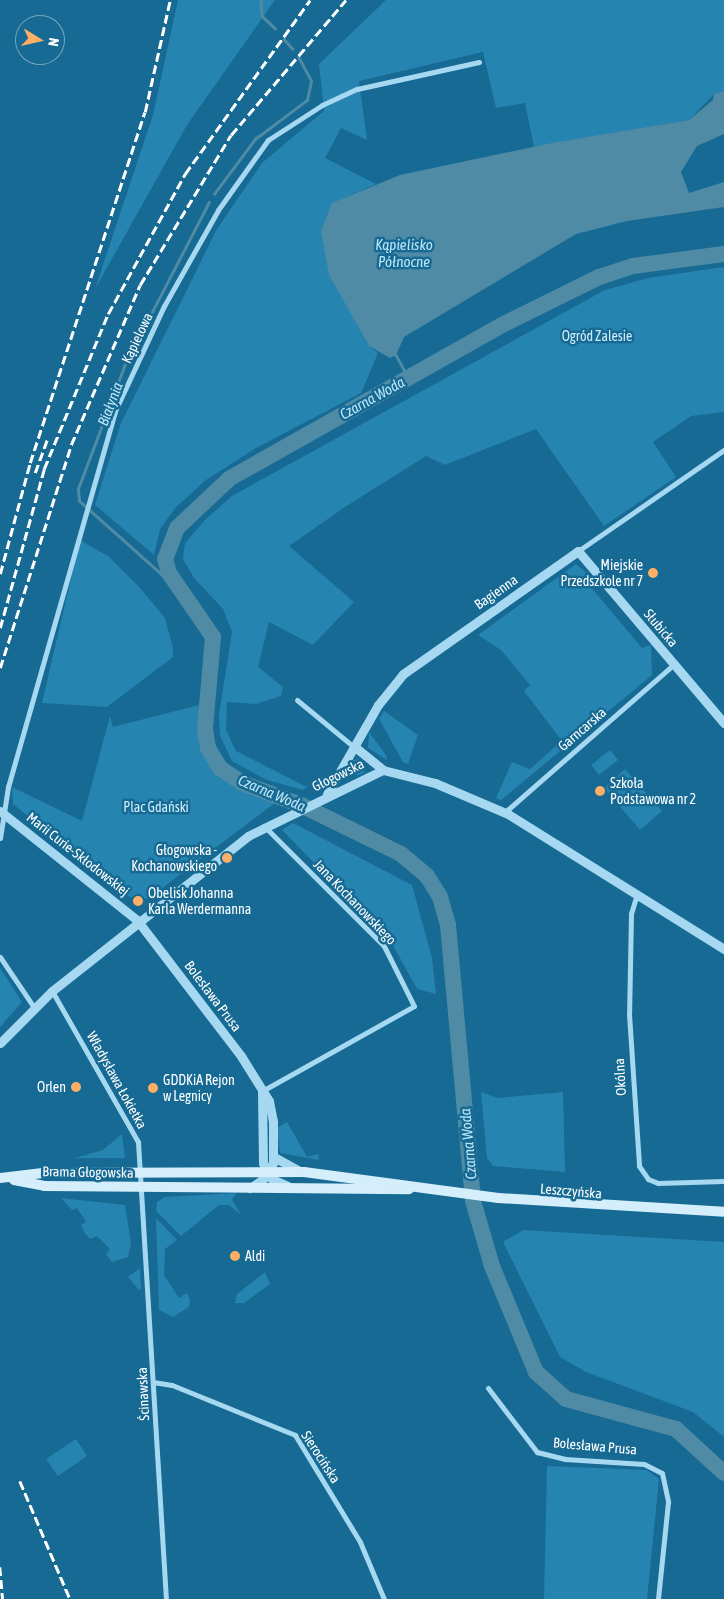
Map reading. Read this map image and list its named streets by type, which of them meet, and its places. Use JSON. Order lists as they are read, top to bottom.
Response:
{
  "streets": {
    "main road": ["Brama Głogowska", "Leszczyńska"],
    "street": [
      "Kąpielowa",
      "Bagienna",
      "Słubicka",
      "Garncarska",
      "Głogowska",
      "Marii Curie-Skłodowskiej",
      "Jana Kochanowskiego",
      "Bolesława Prusa",
      "Okólna",
      "Władysława Łokietka",
      "Ścinawska",
      "Sierocińska"
    ]
  },
  "crossings": [
    ["Kąpielowa", "Marii Curie-Skłodowskiej"],
    ["Bagienna", "Słubicka"],
    ["Bagienna", "Głogowska"],
    ["Słubicka", "Garncarska"],
    ["Garncarska", "Głogowska"],
    ["Głogowska", "Marii Curie-Skłodowskiej"],
    ["Głogowska", "Jana Kochanowskiego"],
    ["Głogowska", "Bolesława Prusa"],
    ["Głogowska", "Okólna"],
    ["Głogowska", "Władysława Łokietka"],
    ["Marii Curie-Skłodowskiej", "Bolesława Prusa"],
    ["Jana Kochanowskiego", "Bolesława Prusa"],
    ["Władysława Łokietka", "Brama Głogowska"],
    ["Władysława Łokietka", "Leszczyńska"],
    ["Władysława Łokietka", "Ścinawska"],
    ["Brama Głogowska", "Leszczyńska"],
    ["Brama Głogowska", "Ścinawska"],
    ["Leszczyńska", "Ścinawska"],
    ["Ścinawska", "Sierocińska"]
  ],
  "water": ["Kąpielisko Północne", "Czarna Woda", "Białynia"],
  "parks": ["Ogród Zalesie", "Plac Gdański"],
  "places": [
    "Miejskie Przedszkole nr 7",
    "Szkoła Podstawowa nr 2",
    "Głogowska - Kochanowskiego",
    "Obelisk Johanna Karla Werdermanna",
    "Orlen",
    "GDDKiA Rejon w Legnicy",
    "Aldi"
  ],
  "north": "right"
}
